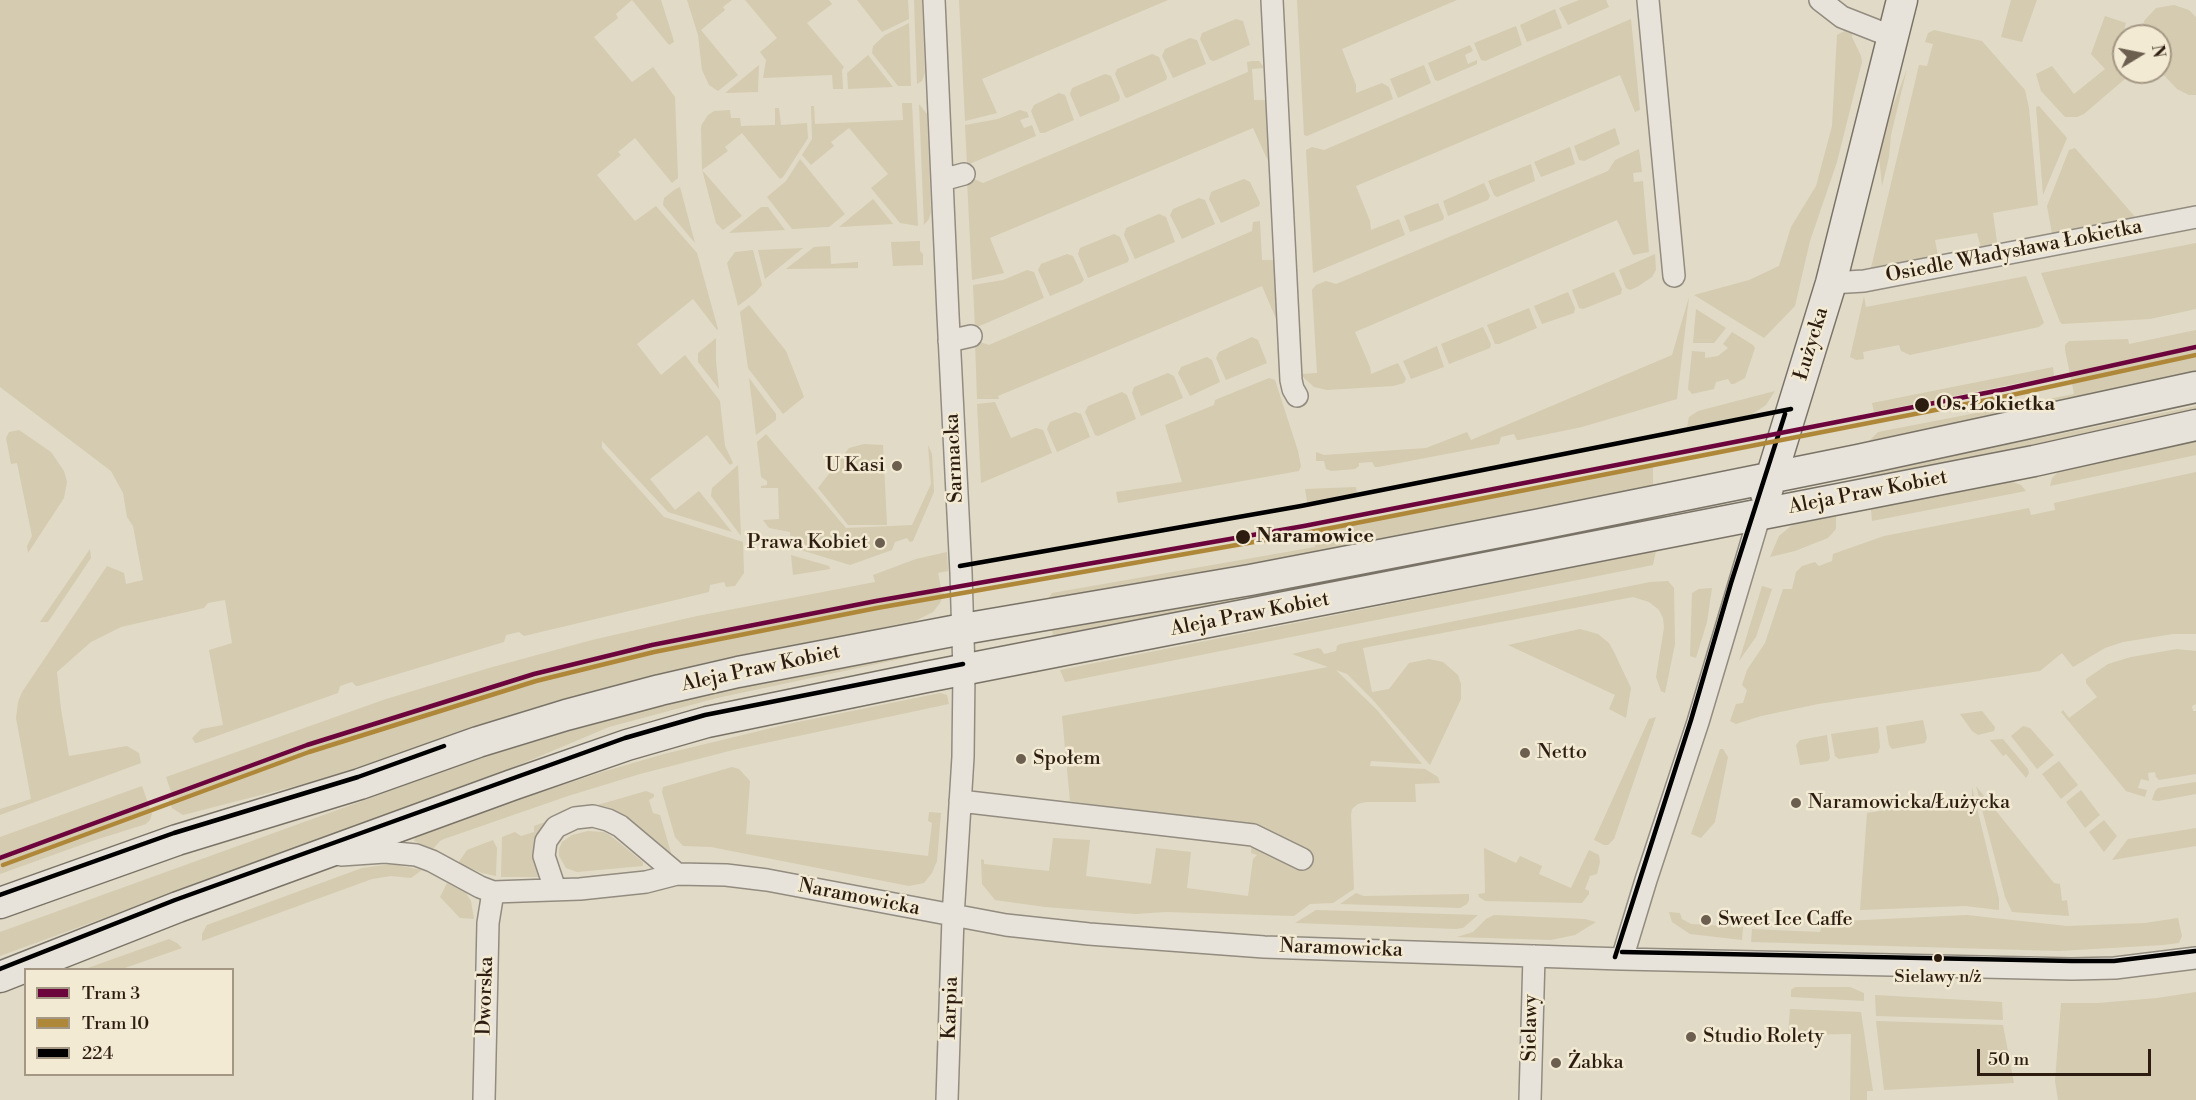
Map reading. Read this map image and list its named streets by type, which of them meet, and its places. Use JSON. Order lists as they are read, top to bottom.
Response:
{
  "streets": {
    "street": [
      "Osiedle Władysława Łokietka",
      "Łużycka",
      "Sarmacka",
      "Aleja Praw Kobiet",
      "Naramowicka",
      "Dworska",
      "Karpia",
      "Sielawy"
    ]
  },
  "crossings": [
    ["Osiedle Władysława Łokietka", "Łużycka"],
    ["Łużycka", "Aleja Praw Kobiet"],
    ["Łużycka", "Naramowicka"],
    ["Sarmacka", "Aleja Praw Kobiet"],
    ["Sarmacka", "Naramowicka"],
    ["Sarmacka", "Karpia"],
    ["Naramowicka", "Dworska"],
    ["Naramowicka", "Karpia"],
    ["Naramowicka", "Sielawy"]
  ],
  "places": [
    "Os. Łokietka",
    "U Kasi",
    "Naramowice",
    "Prawa Kobiet",
    "Netto",
    "Społem",
    "Naramowicka/Łużycka",
    "Sweet Ice Caffe",
    "Sielawy n/ż",
    "Studio Rolety",
    "Żabka"
  ],
  "lines": ["tram line 3", "tram line 10", "transit line 224"],
  "legend": ["Tram 3", "Tram 10", "224"],
  "scale_bar": "50 m",
  "north": "right"
}
